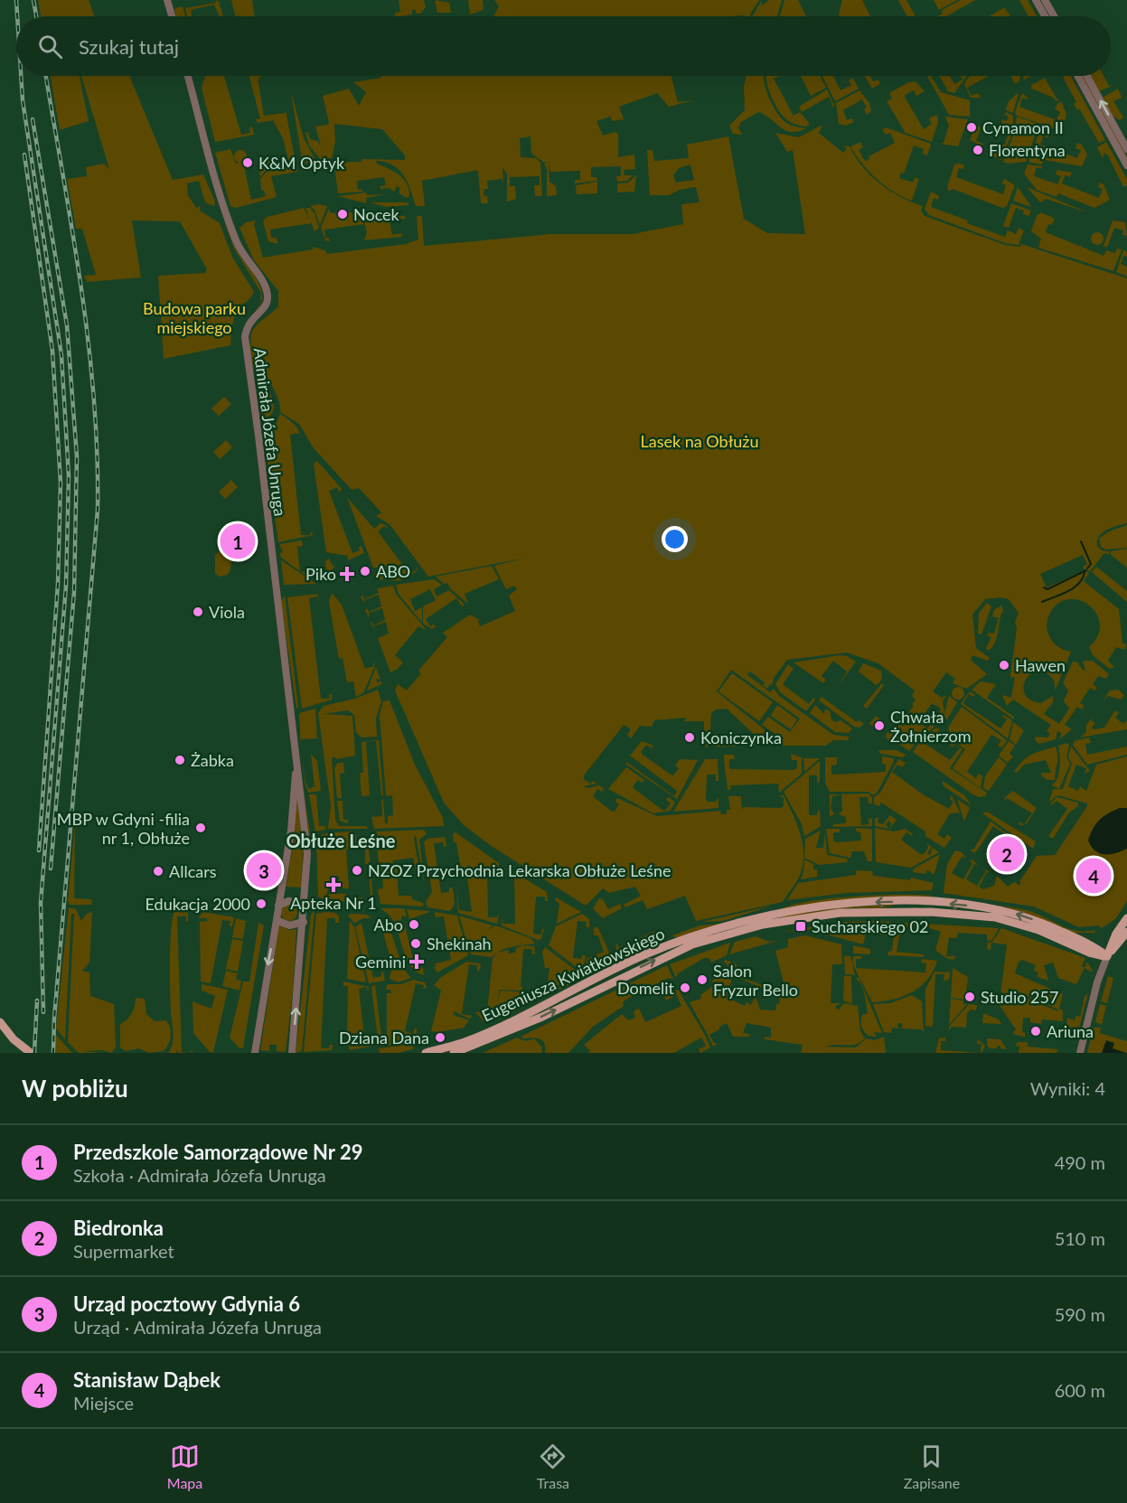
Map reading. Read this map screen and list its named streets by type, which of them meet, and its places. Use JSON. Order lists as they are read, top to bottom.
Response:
{
  "streets": {
    "main road": ["Eugeniusza Kwiatkowskiego"],
    "street": ["Admirała Józefa Unruga"]
  },
  "districts": ["Obłuże Leśne"],
  "parks": ["Budowa parku miejskiego", "Lasek na Obłużu"],
  "places": {
    "other": [
      "Cynamon II",
      "Florentyna",
      "K&M Optyk",
      "Nocek",
      "ABO",
      "Viola",
      "Hawen",
      "Chwała Żołnierzom",
      "Koniczynka",
      "Żabka",
      "MBP w Gdyni -filia nr 1, Obłuże",
      "NZOZ Przychodnia Lekarska Obłuże Leśne",
      "Allcars",
      "Edukacja 2000",
      "Abo",
      "Shekinah",
      "Salon Fryzur Bello",
      "Domelit",
      "Studio 257",
      "Ariuna",
      "Dziana Dana"
    ],
    "health": ["Piko", "Apteka Nr 1", "Gemini"],
    "transit": ["Sucharskiego 02"]
  },
  "page": {
    "search": "Szukaj tutaj",
    "pins": [
      "1",
      "2",
      "3",
      "4"
    ],
    "heading": ["W pobliżu", "Wyniki: 4"],
    "list": [
      {
        "mark": "1",
        "name": "Przedszkole Samorządowe Nr 29",
        "note": "Szkoła · Admirała Józefa Unruga",
        "value": "490 m"
      },
      {
        "mark": "2",
        "name": "Biedronka",
        "note": "Supermarket",
        "value": "510 m"
      },
      {
        "mark": "3",
        "name": "Urząd pocztowy Gdynia 6",
        "note": "Urząd · Admirała Józefa Unruga",
        "value": "590 m"
      },
      {
        "mark": "4",
        "name": "Stanisław Dąbek",
        "note": "Miejsce",
        "value": "600 m"
      }
    ],
    "nav": ["Mapa", "Trasa", "Zapisane"]
  }
}
